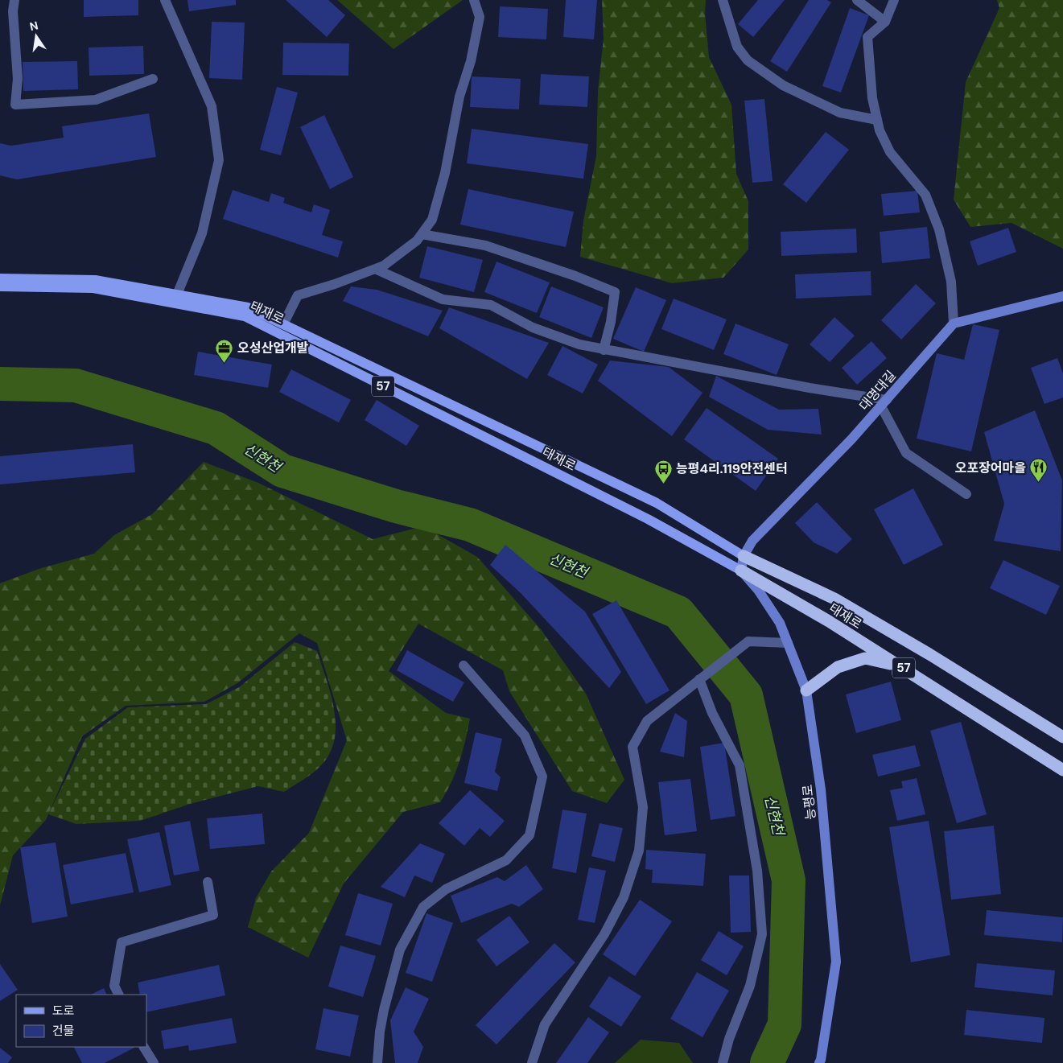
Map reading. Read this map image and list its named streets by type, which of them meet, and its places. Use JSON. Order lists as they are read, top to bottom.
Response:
{
  "streets": {
    "highway": ["태재로", "57"],
    "main road": ["대명대길", "능평로"]
  },
  "crossings": [
    ["태재로", "대명대길"],
    ["태재로", "능평로"]
  ],
  "water": ["신현천"],
  "places": {
    "office": ["오성산업개발"],
    "restaurant": ["오포장어마을"],
    "bus stop": ["능평4리.119안전센터"]
  },
  "legend": ["도로", "건물"],
  "north": "top"
}
